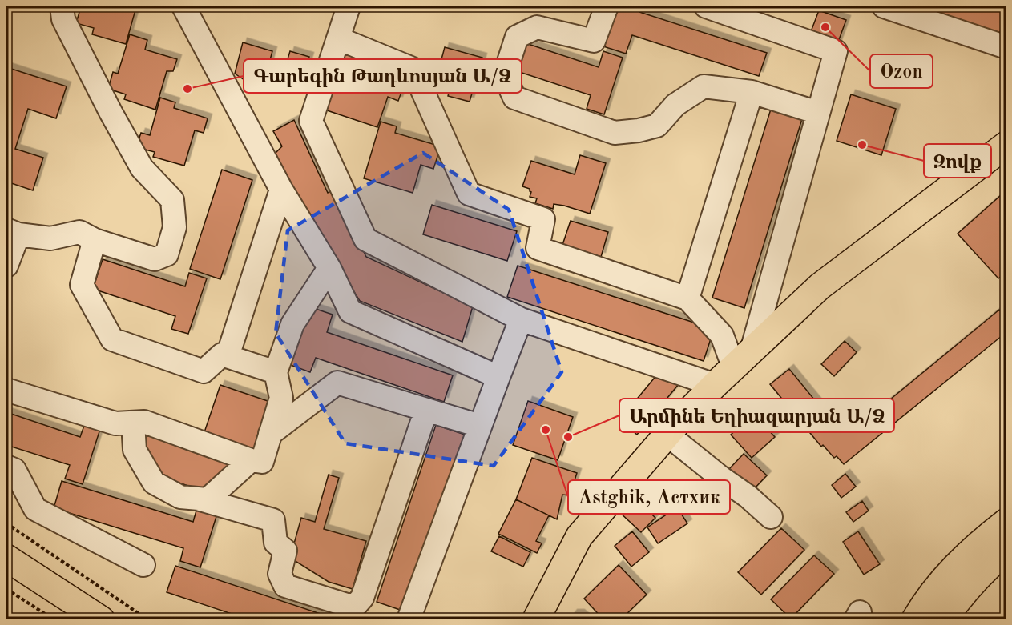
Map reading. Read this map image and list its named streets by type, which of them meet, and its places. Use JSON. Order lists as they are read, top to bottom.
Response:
{
  "places": [
    "Ozon",
    "Գարեգին Թադևոսյան Ա/Ձ",
    "Զովք",
    "Astghik, Астхик",
    "Արմինե Եղիազարյան Ա/Ձ"
  ]
}
